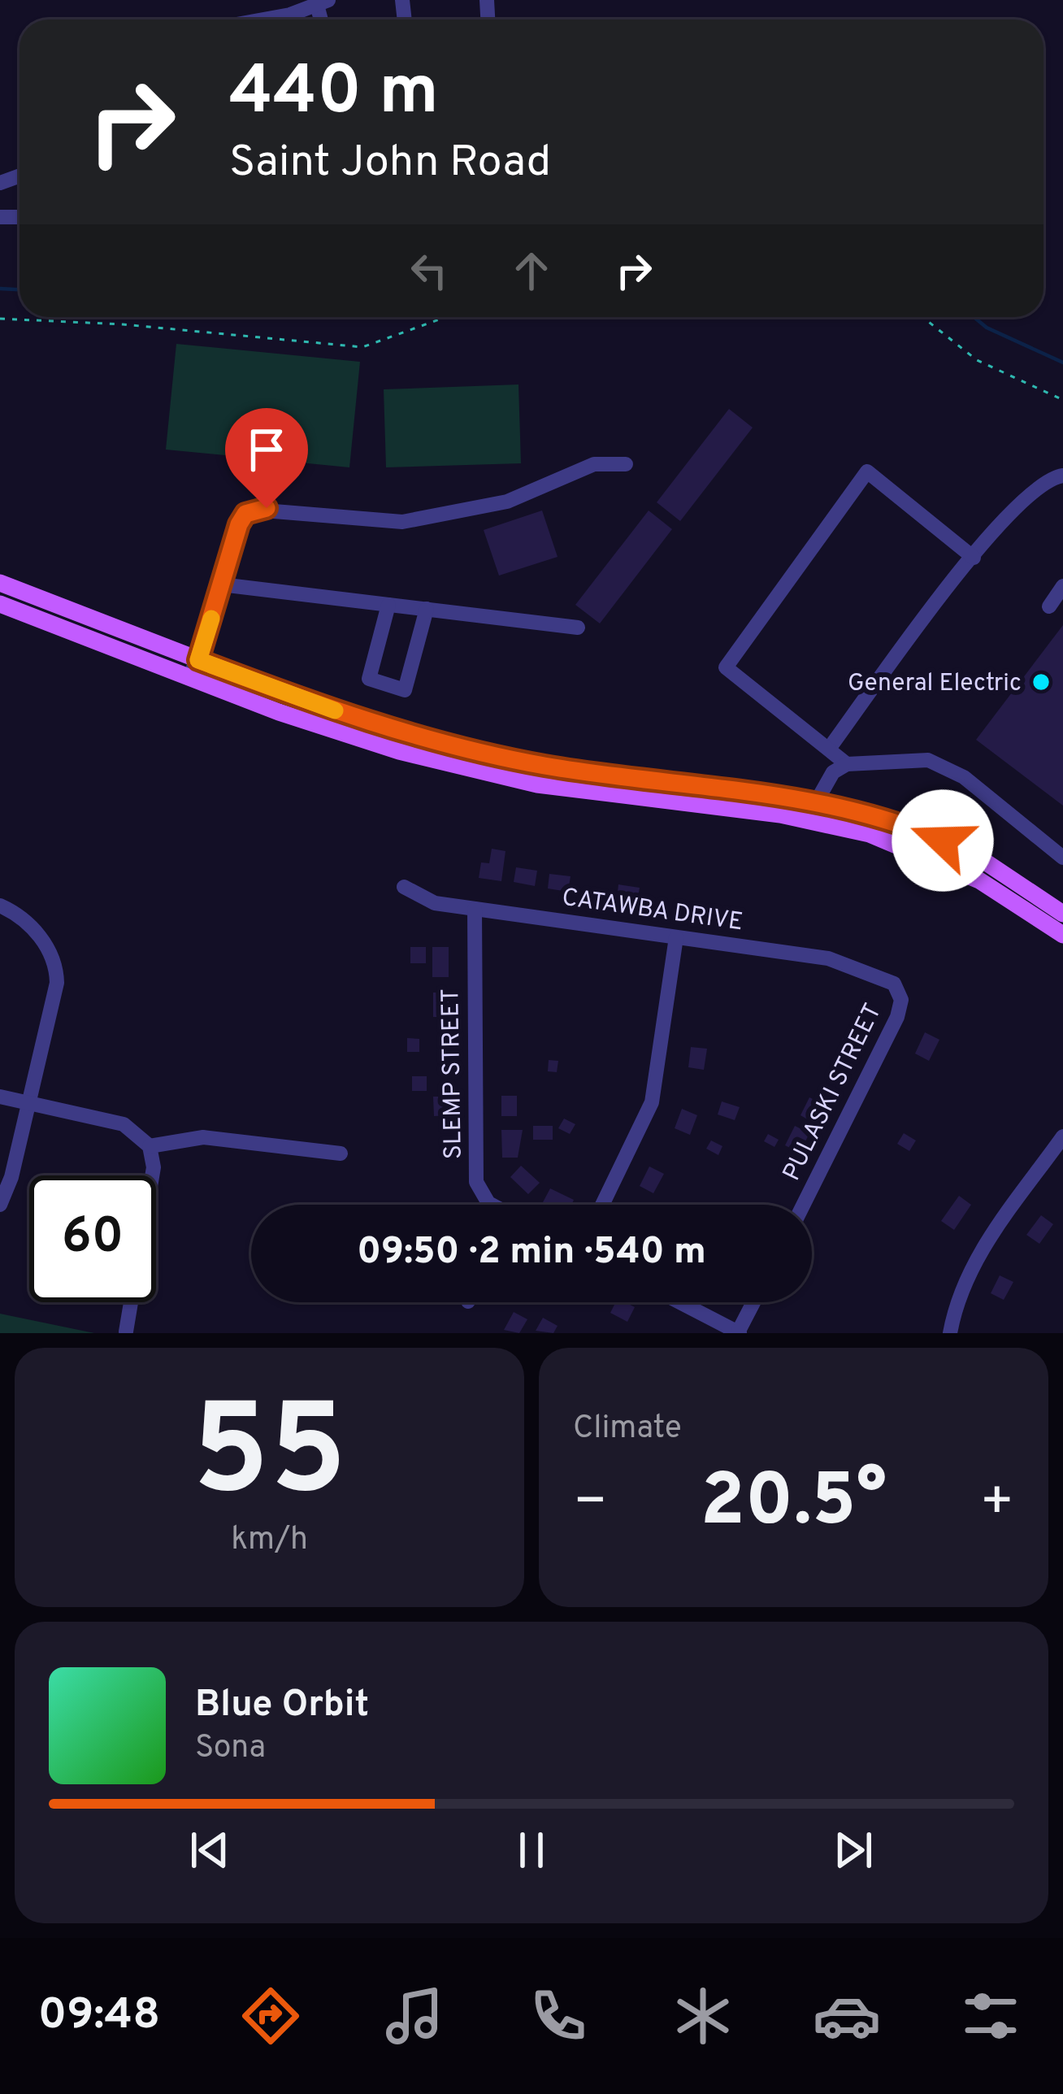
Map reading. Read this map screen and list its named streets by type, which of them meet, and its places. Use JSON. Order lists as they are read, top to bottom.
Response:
{
  "streets": {
    "street": ["CATAWBA DRIVE", "SLEMP STREET", "PULASKI STREET"]
  },
  "crossings": [
    ["CATAWBA DRIVE", "SLEMP STREET"],
    ["CATAWBA DRIVE", "PULASKI STREET"]
  ],
  "places": ["General Electric"],
  "page": {
    "turn": ["440 m", "Saint John Road"],
    "limit": "60",
    "trip": "09:50 · 2 min · 540 m",
    "tile": [
      ["55", "km/h"],
      "Climate"
    ],
    "heat": ["−", "20.5°", "+"],
    "song": ["Blue Orbit", "Sona"],
    "tabs": "09:48"
  }
}
